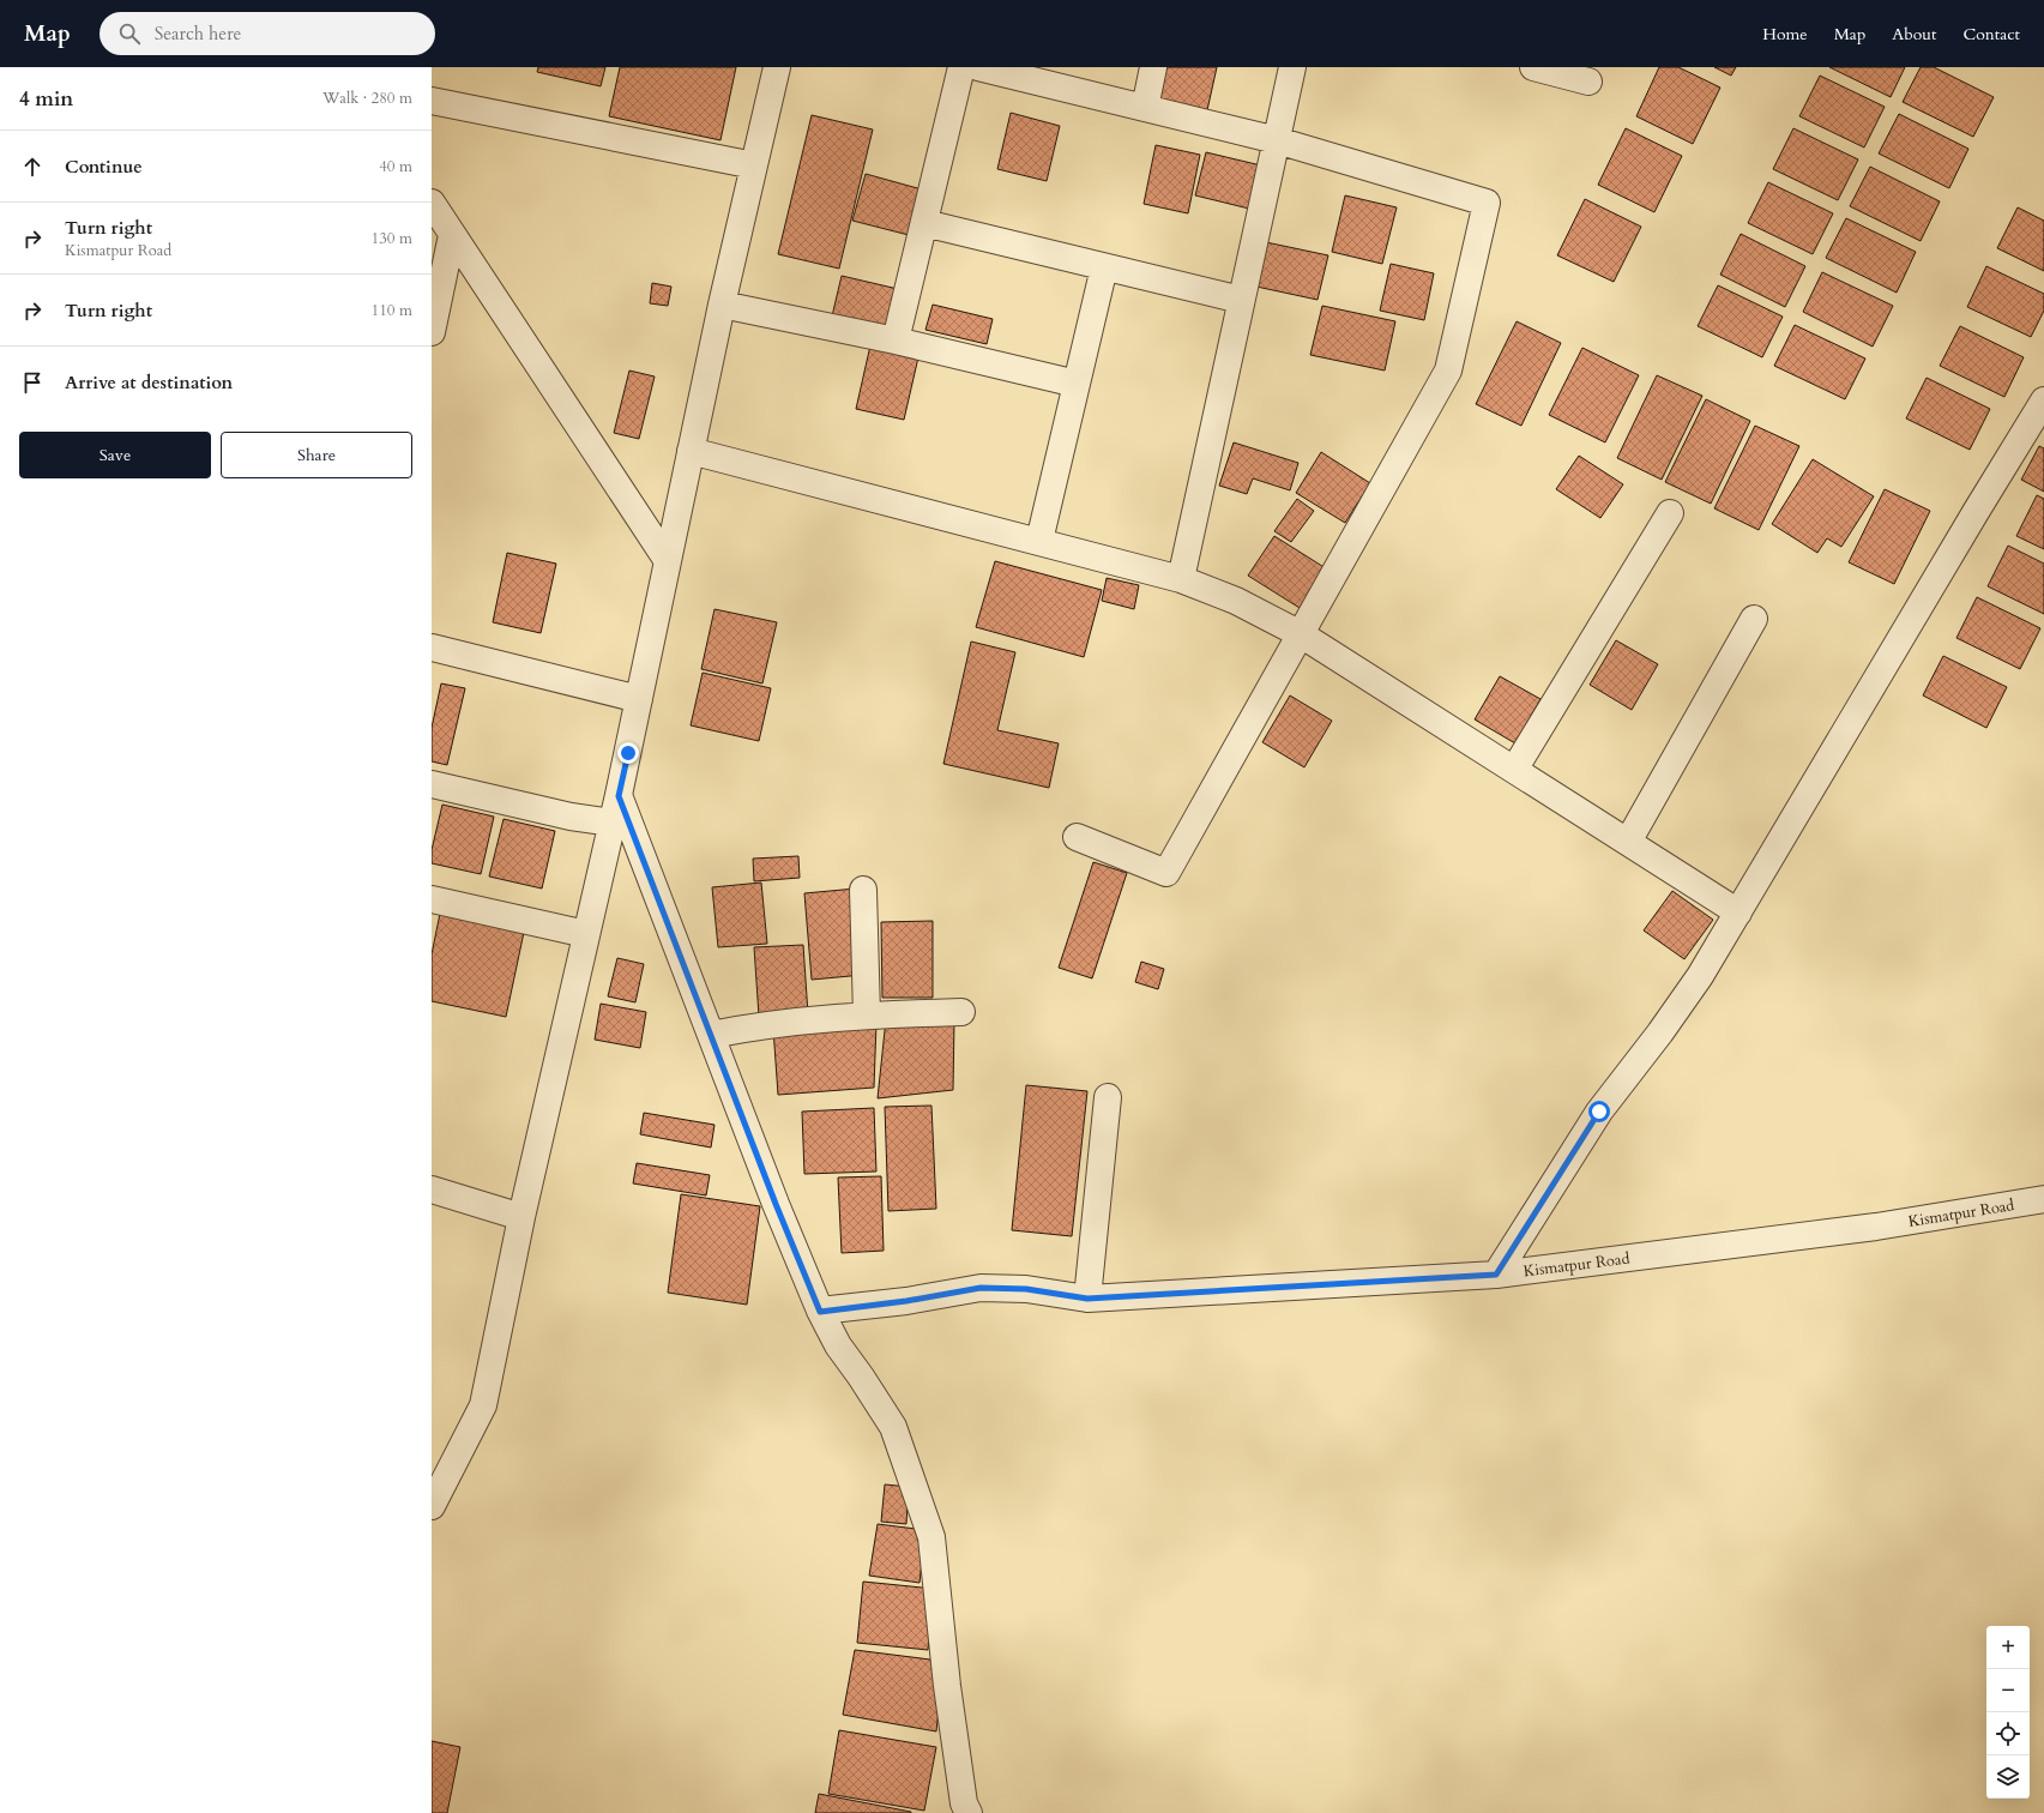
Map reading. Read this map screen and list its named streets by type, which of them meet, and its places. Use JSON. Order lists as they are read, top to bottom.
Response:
{
  "streets": {
    "street": ["Kismatpur Road"]
  },
  "page": {
    "header": "Map",
    "search": "Search here",
    "nav": [
      "Home",
      "Map",
      "About",
      "Contact"
    ],
    "heading": ["4 min", "Walk · 280 m"],
    "list": [
      ["Continue", "40 m"],
      ["Turn right", "Kismatpur Road", "130 m"],
      ["Turn right", "110 m"],
      "Arrive at destination"
    ],
    "buttons": ["Save", "Share"],
    "map_buttons": ["+", "−"]
  }
}
